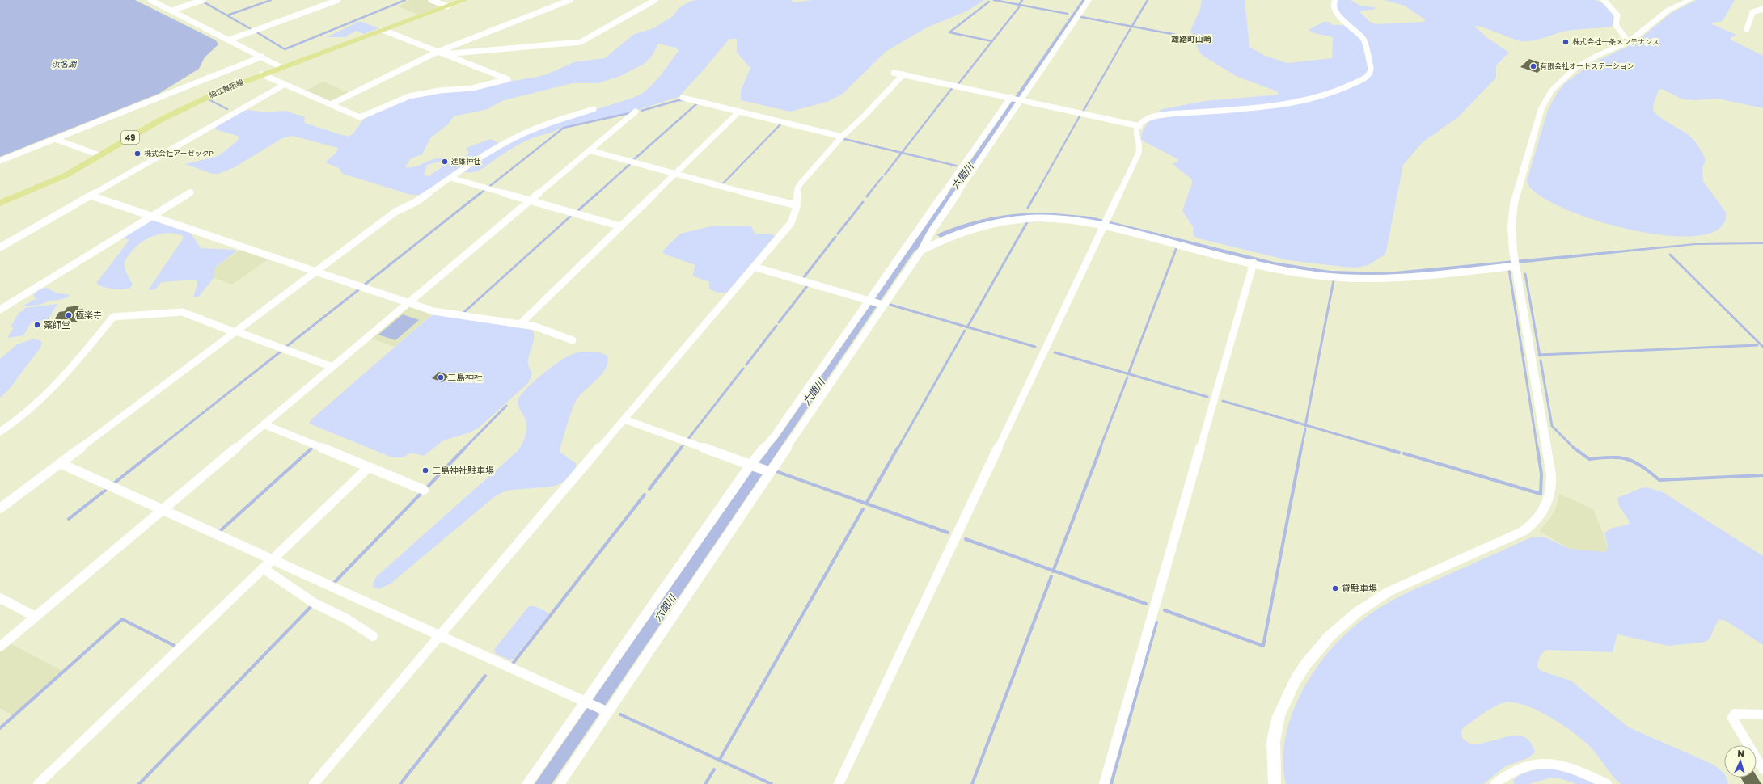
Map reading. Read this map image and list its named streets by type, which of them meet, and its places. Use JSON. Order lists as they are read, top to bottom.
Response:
{
  "streets": {
    "main road": ["細江舞阪線", "49"]
  },
  "districts": ["雄踏町山崎"],
  "water": ["浜名湖", "六間川"],
  "places": [
    "株式会社一条メンテナンス",
    "有限会社オートステーション",
    "株式会社アーゼックP",
    "進雄神社",
    "極楽寺",
    "薬師堂",
    "三島神社",
    "三島神社駐車場",
    "貸駐車場"
  ],
  "north": "top"
}
